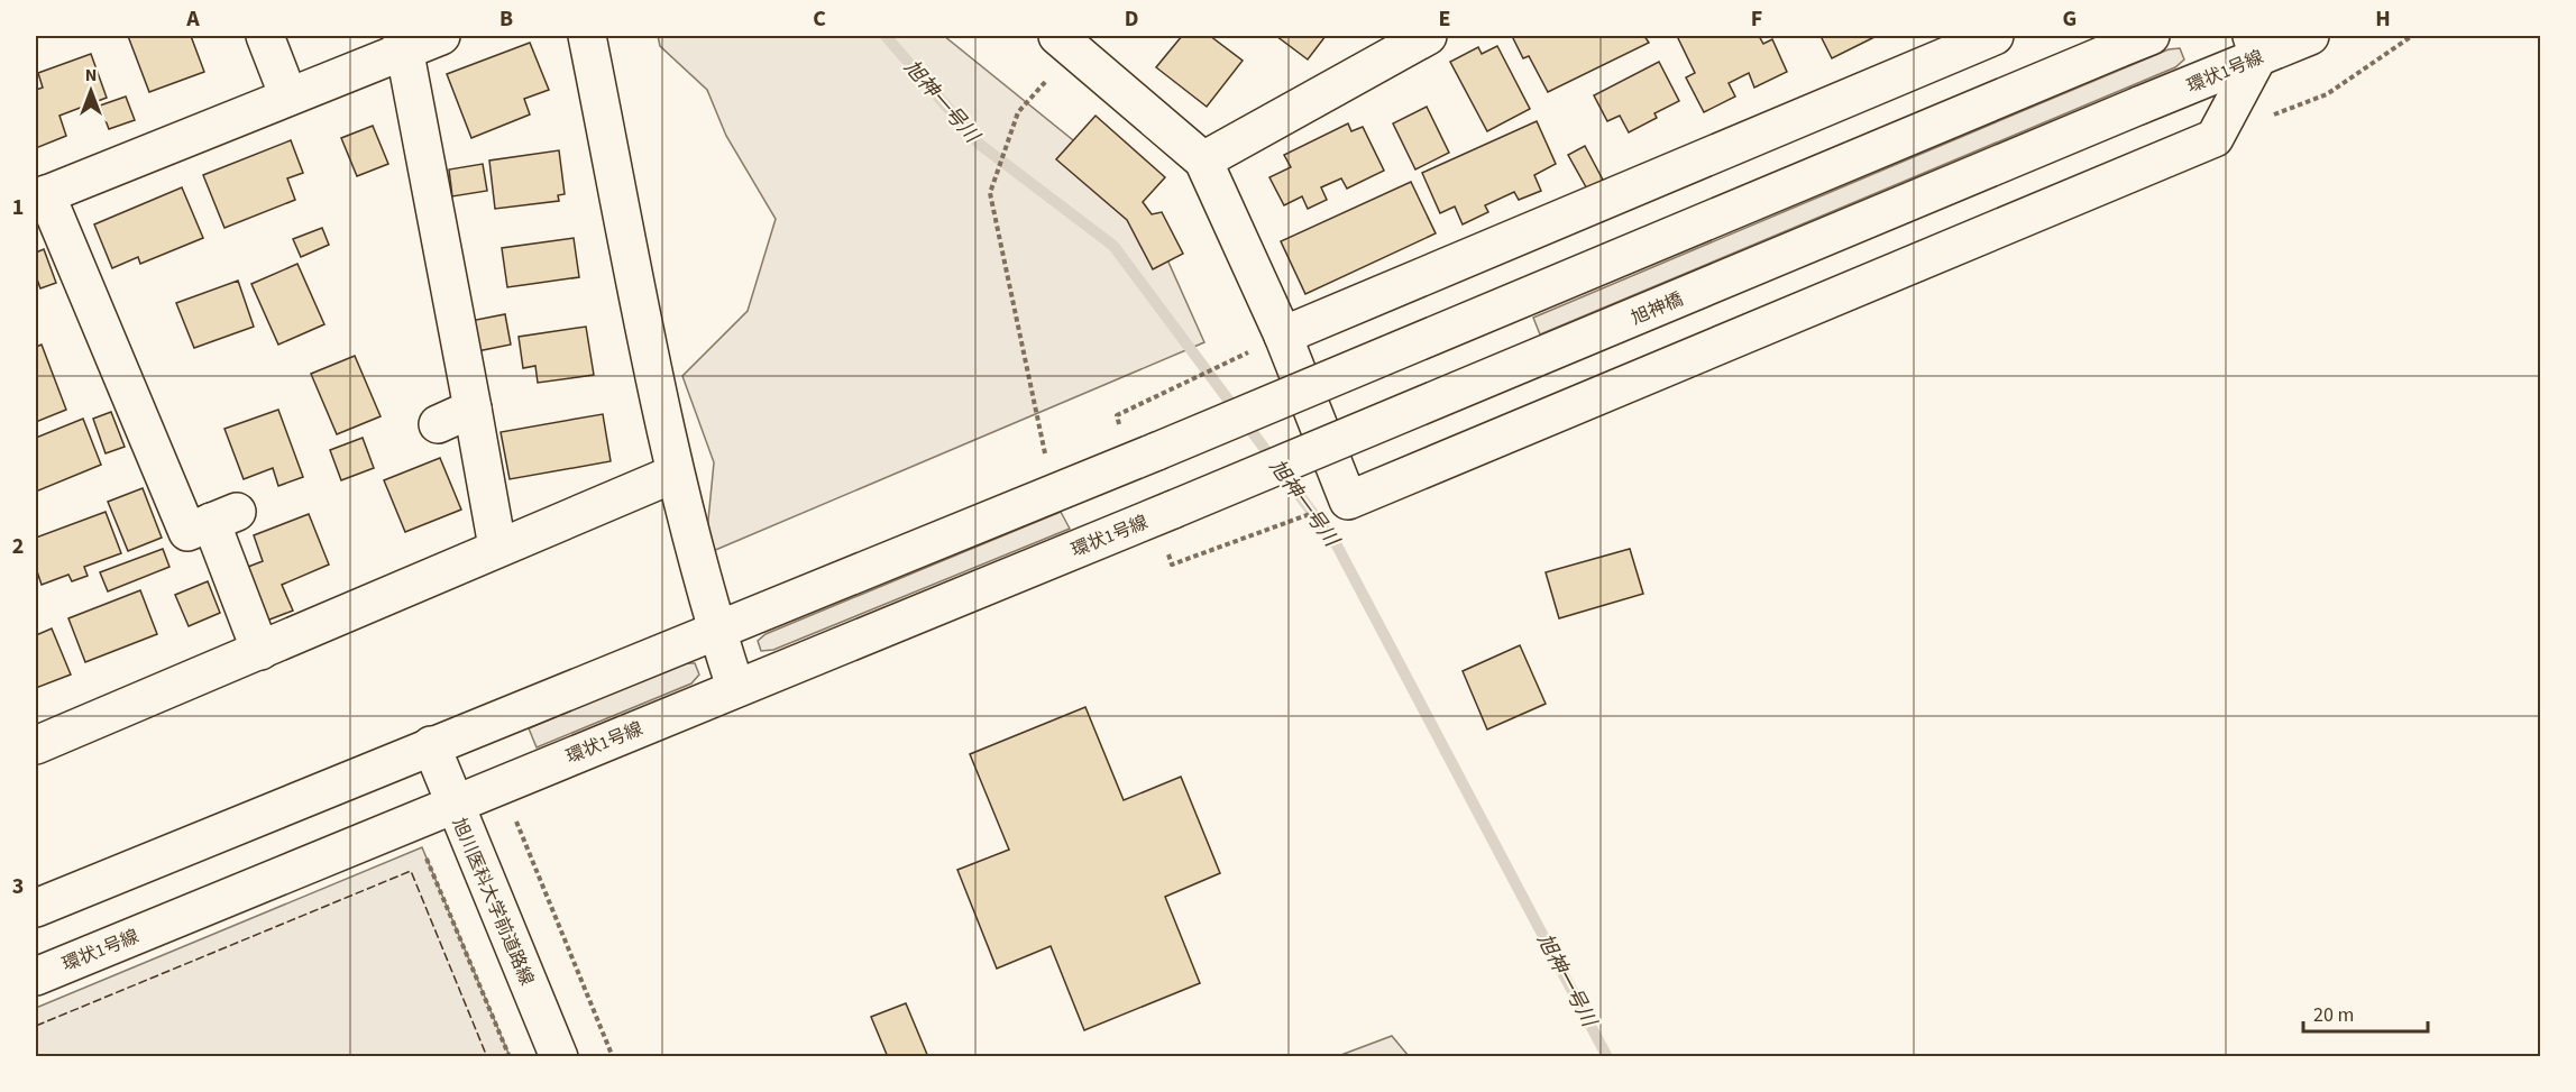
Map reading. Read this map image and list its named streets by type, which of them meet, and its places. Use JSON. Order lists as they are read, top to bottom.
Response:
{
  "streets": {
    "street": ["環状1号線", "旭神橋", "旭川医科大学前道路線"]
  },
  "crossings": [
    ["環状1号線", "旭神橋"],
    ["環状1号線", "旭川医科大学前道路線"]
  ],
  "water": ["旭神一号川"],
  "scale_bar": "20 m",
  "north": "top",
  "grid": {
    "columns": [
      "A",
      "B",
      "C",
      "D",
      "E",
      "F",
      "G",
      "H"
    ],
    "rows": ["1", "2", "3"]
  }
}
